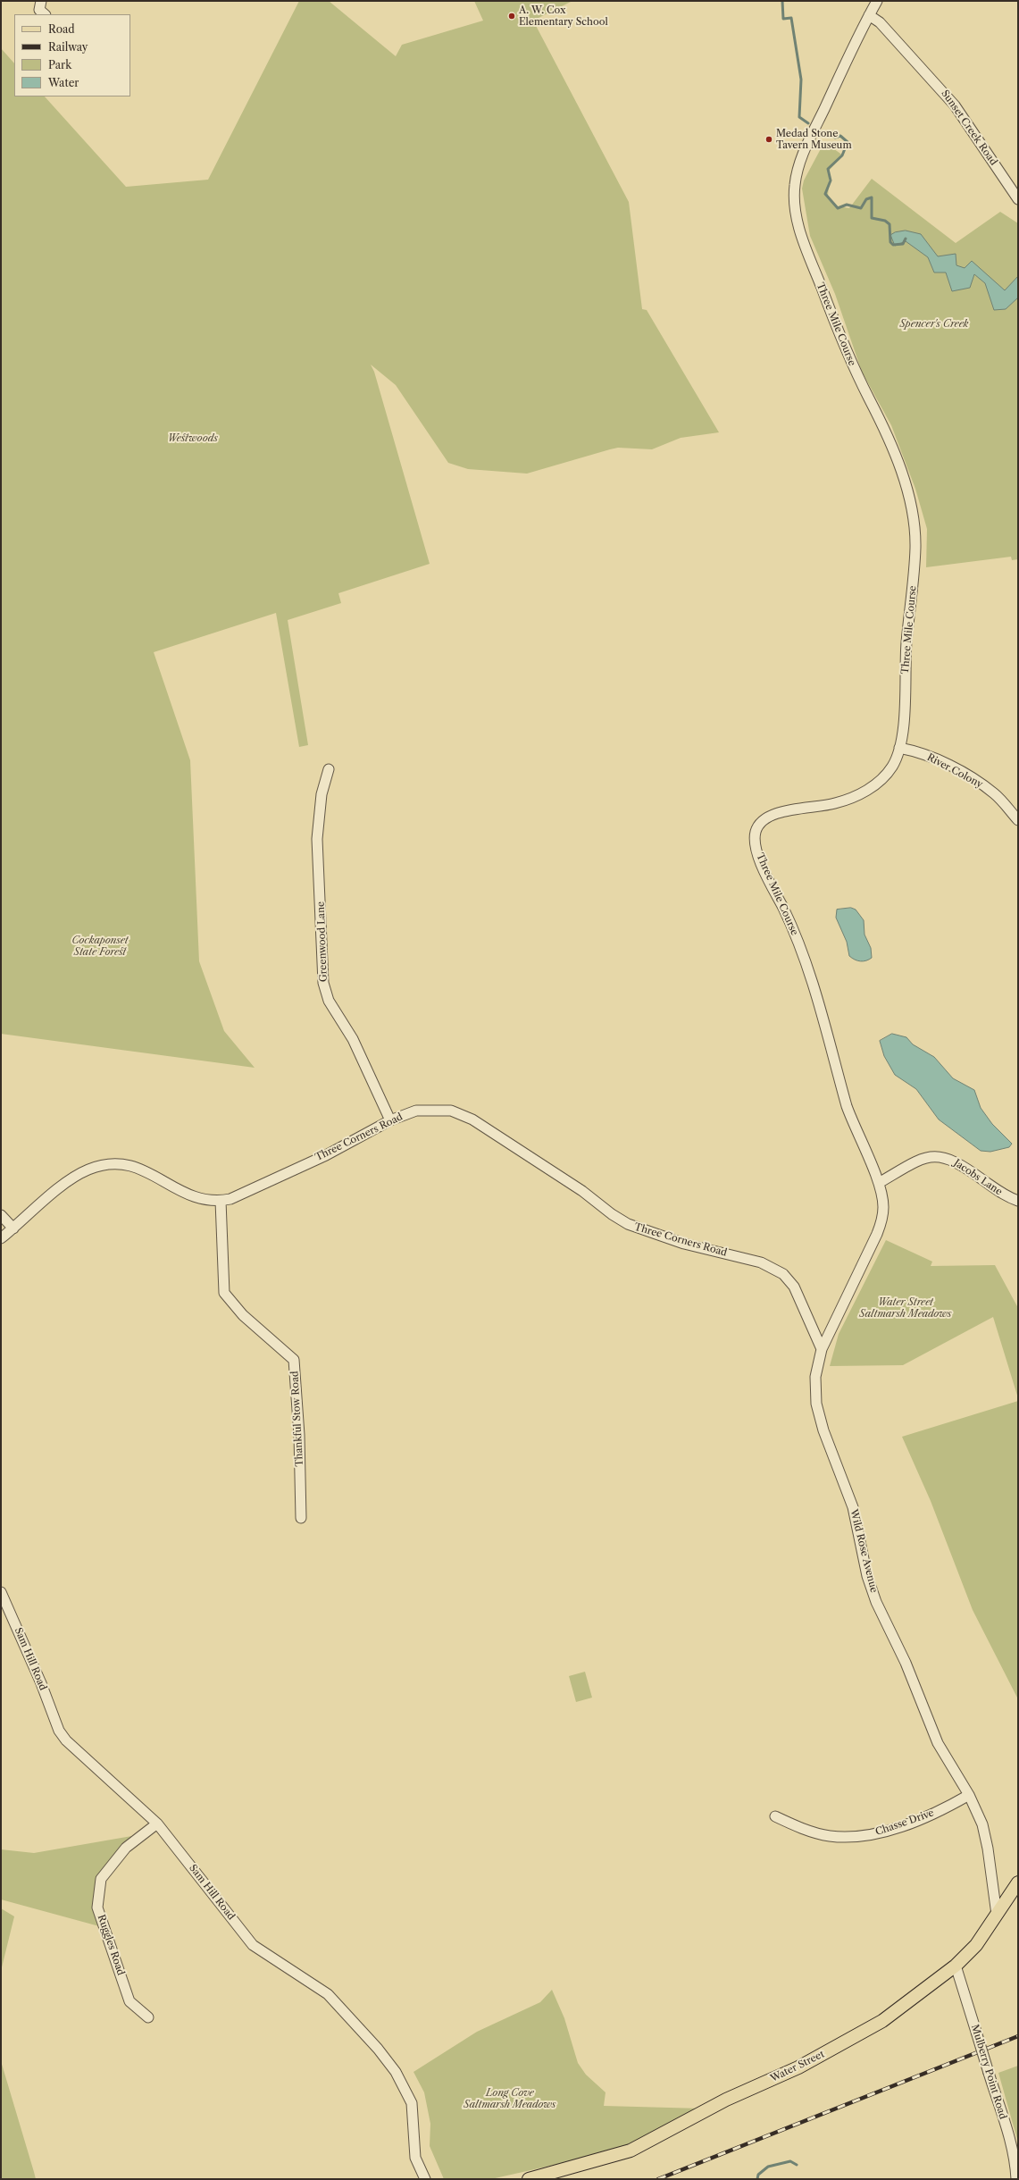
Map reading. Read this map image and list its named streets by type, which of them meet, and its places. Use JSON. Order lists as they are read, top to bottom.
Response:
{
  "streets": {
    "main road": ["Water Street"],
    "street": [
      "Sunset Creek Road",
      "Three Mile Course",
      "River Colony",
      "Greenwood Lane",
      "Three Corners Road",
      "Jacobs Lane",
      "Thankful Stow Road",
      "Wild Rose Avenue",
      "Sam Hill Road",
      "Chasse Drive",
      "Ruggles Road",
      "Mulberry Point Road"
    ]
  },
  "crossings": [
    ["Sunset Creek Road", "Three Mile Course"],
    ["Three Mile Course", "River Colony"],
    ["Three Mile Course", "Jacobs Lane"],
    ["Three Mile Course", "Wild Rose Avenue"],
    ["Greenwood Lane", "Three Corners Road"],
    ["Three Corners Road", "Thankful Stow Road"],
    ["Three Corners Road", "Wild Rose Avenue"],
    ["Jacobs Lane", "Wild Rose Avenue"],
    ["Wild Rose Avenue", "Chasse Drive"],
    ["Wild Rose Avenue", "Water Street"],
    ["Sam Hill Road", "Ruggles Road"],
    ["Water Street", "Mulberry Point Road"]
  ],
  "parks": [
    "Spencer's Creek",
    "Westwoods",
    "Cockaponset State Forest",
    "Water Street Saltmarsh Meadows",
    "Long Cove Saltmarsh Meadows"
  ],
  "places": ["A. W. Cox Elementary School", "Medad Stone Tavern Museum"],
  "legend": [
    "Road",
    "Railway",
    "Park",
    "Water"
  ]
}
